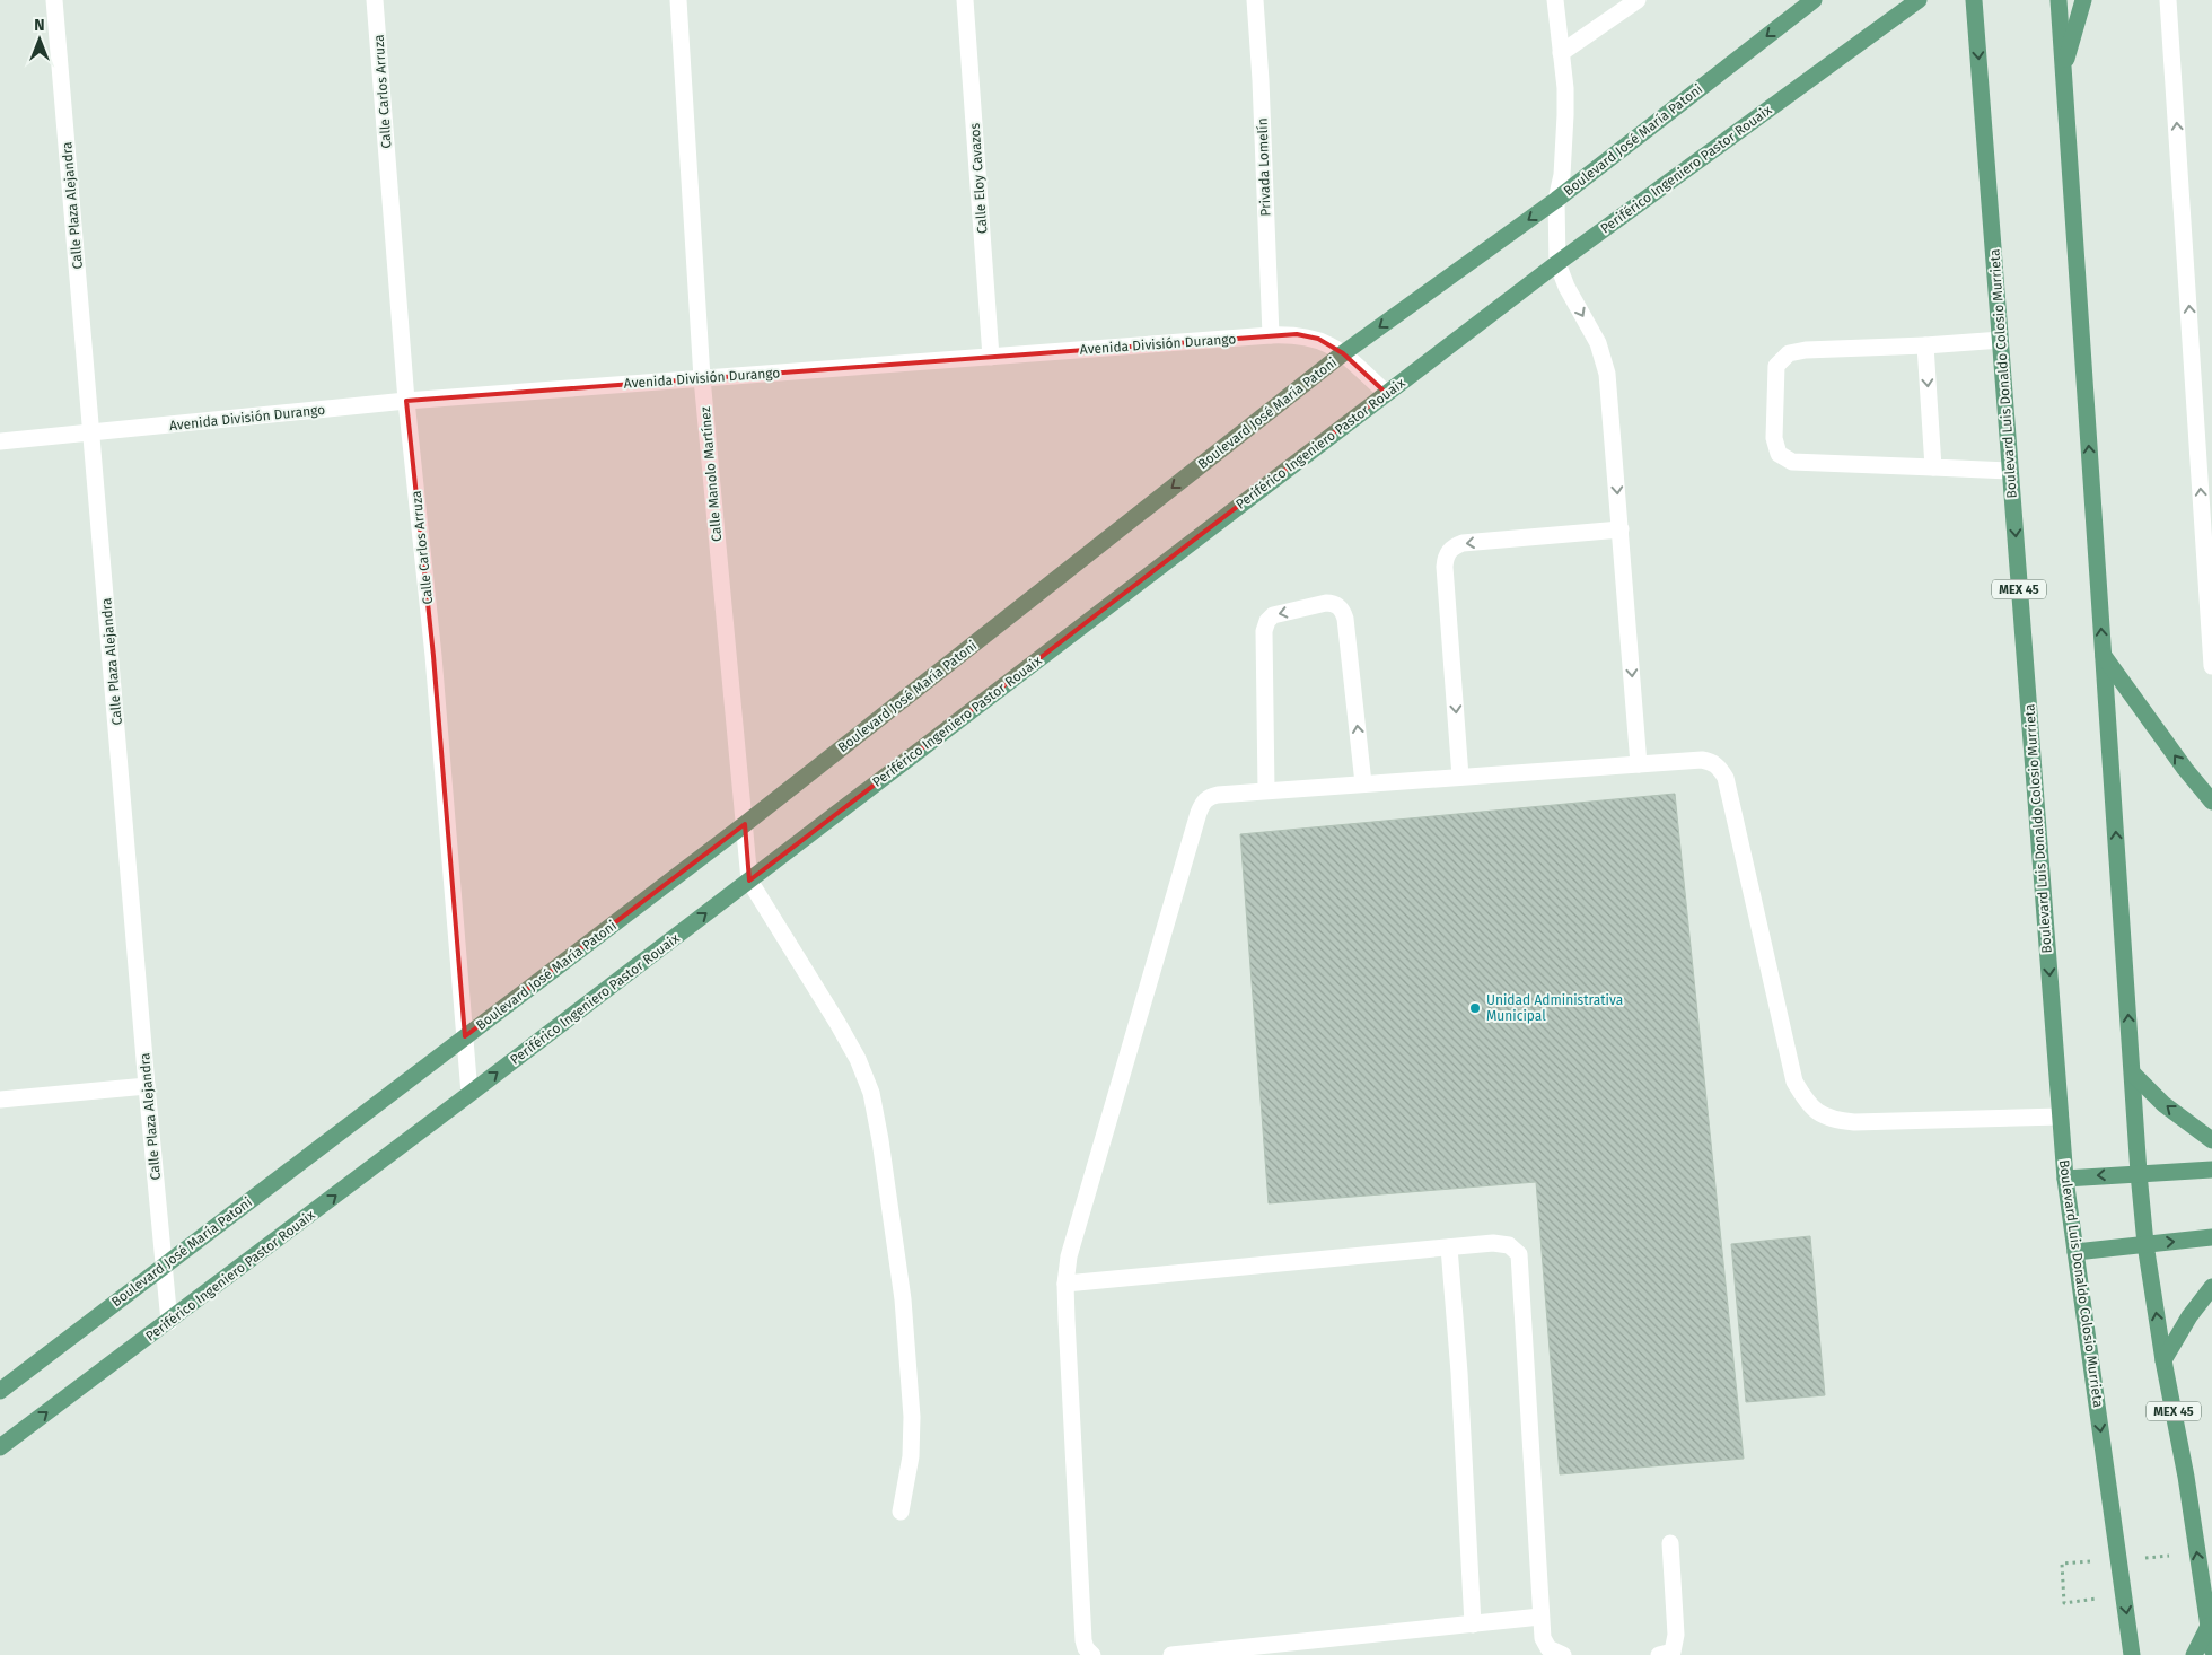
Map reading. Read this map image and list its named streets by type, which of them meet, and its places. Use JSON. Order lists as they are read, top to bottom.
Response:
{
  "streets": {
    "main road": [
      "Boulevard José María Patoni",
      "Periférico Ingeniero Pastor Rouaix",
      "Boulevard Luis Donaldo Colosio Murrieta",
      "MEX 45"
    ],
    "street": [
      "Calle Carlos Arruza",
      "Privada Lomelín",
      "Calle Eloy Cavazos",
      "Calle Plaza Alejandra",
      "Avenida División Durango",
      "Calle Manolo Martínez"
    ]
  },
  "crossings": [
    ["Calle Carlos Arruza", "Boulevard José María Patoni"],
    ["Calle Carlos Arruza", "Periférico Ingeniero Pastor Rouaix"],
    ["Calle Carlos Arruza", "Avenida División Durango"],
    ["Boulevard José María Patoni", "Calle Plaza Alejandra"],
    ["Boulevard José María Patoni", "Avenida División Durango"],
    ["Boulevard José María Patoni", "Calle Manolo Martínez"],
    ["Privada Lomelín", "Avenida División Durango"],
    ["Periférico Ingeniero Pastor Rouaix", "Calle Plaza Alejandra"],
    ["Periférico Ingeniero Pastor Rouaix", "Avenida División Durango"],
    ["Periférico Ingeniero Pastor Rouaix", "Calle Manolo Martínez"],
    ["Calle Eloy Cavazos", "Avenida División Durango"],
    ["Calle Plaza Alejandra", "Avenida División Durango"],
    ["Avenida División Durango", "Calle Manolo Martínez"]
  ],
  "one_way": ["Boulevard José María Patoni", "Periférico Ingeniero Pastor Rouaix"],
  "places": ["Unidad Administrativa Municipal"],
  "north": "top"
}
